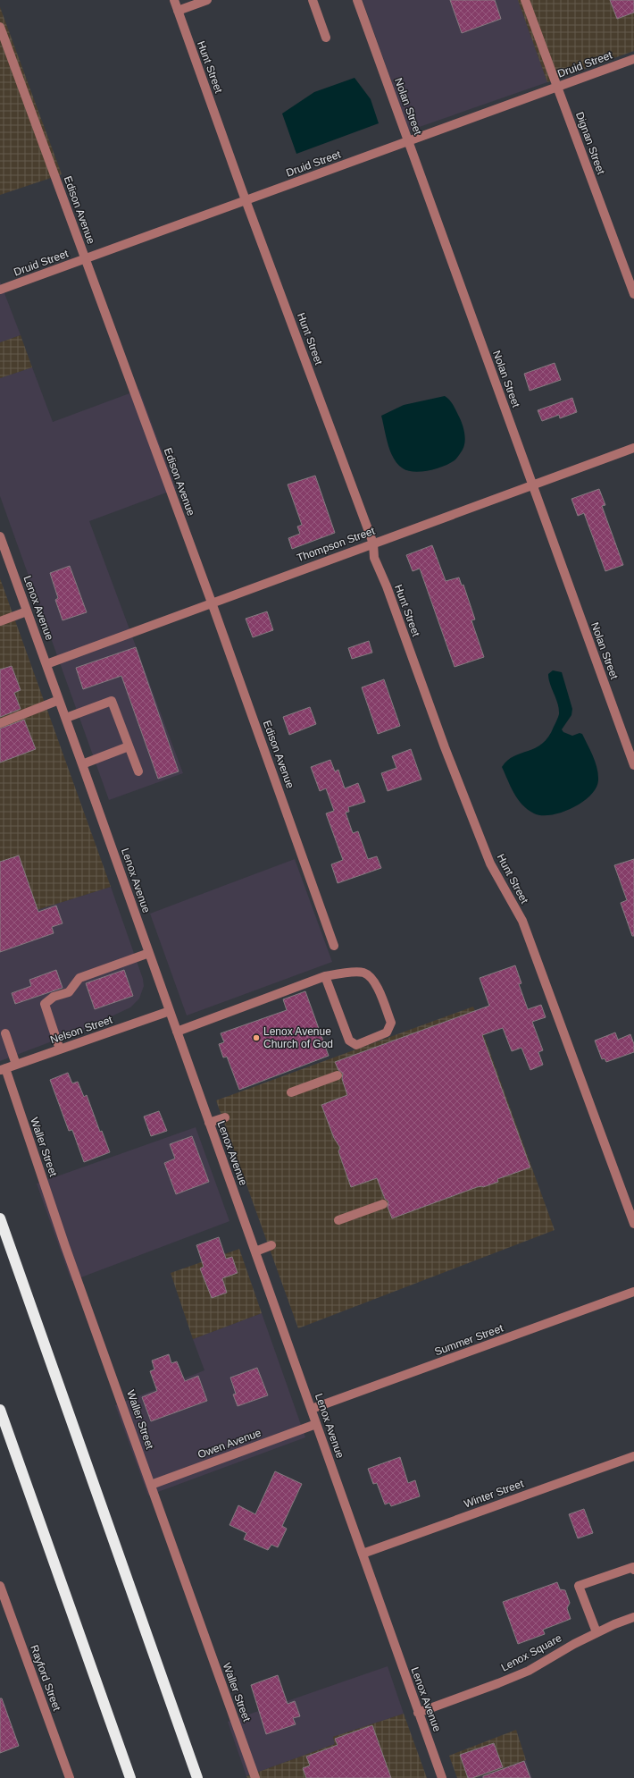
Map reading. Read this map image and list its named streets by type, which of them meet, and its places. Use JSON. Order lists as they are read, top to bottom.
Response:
{
  "streets": {
    "street": [
      "Druid Street",
      "Hunt Street",
      "Nolan Street",
      "Dignan Street",
      "Edison Avenue",
      "Thompson Street",
      "Lenox Avenue",
      "Nelson Street",
      "Waller Street",
      "Summer Street",
      "Owen Avenue",
      "Winter Street",
      "Lenox Square",
      "Rayford Street"
    ]
  },
  "crossings": [
    ["Druid Street", "Hunt Street"],
    ["Druid Street", "Nolan Street"],
    ["Druid Street", "Dignan Street"],
    ["Druid Street", "Edison Avenue"],
    ["Hunt Street", "Thompson Street"],
    ["Nolan Street", "Thompson Street"],
    ["Edison Avenue", "Thompson Street"],
    ["Thompson Street", "Lenox Avenue"],
    ["Lenox Avenue", "Nelson Street"],
    ["Lenox Avenue", "Summer Street"],
    ["Lenox Avenue", "Owen Avenue"],
    ["Lenox Avenue", "Winter Street"],
    ["Lenox Avenue", "Lenox Square"],
    ["Nelson Street", "Waller Street"],
    ["Waller Street", "Owen Avenue"]
  ],
  "places": ["Lenox Avenue Church of God"]
}
